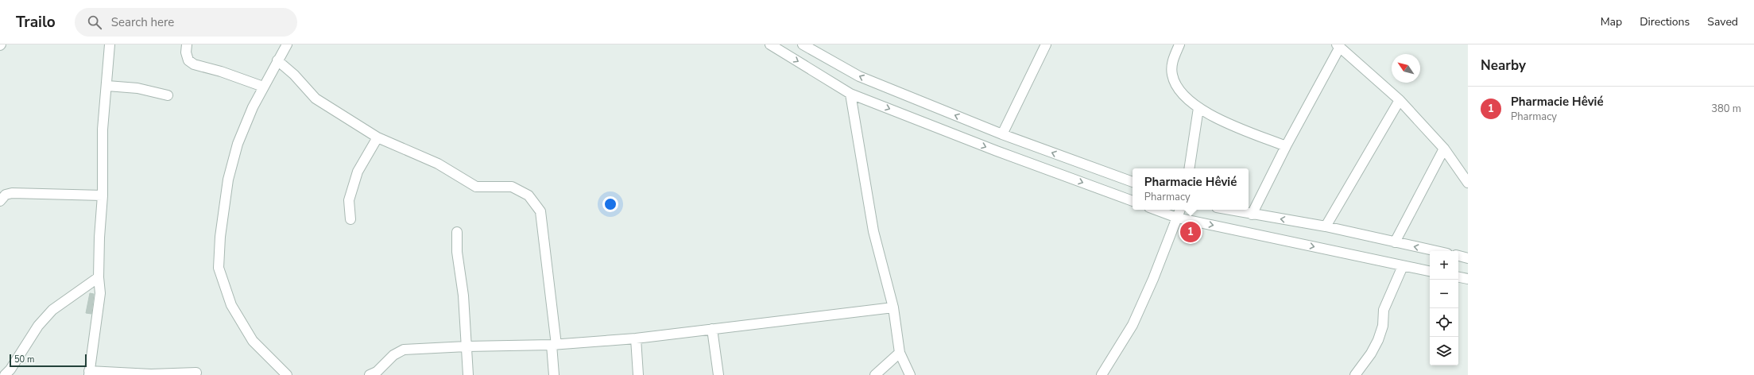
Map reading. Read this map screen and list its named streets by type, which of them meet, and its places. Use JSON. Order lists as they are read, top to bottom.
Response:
{
  "scale_bar": "50 m",
  "north": "top left",
  "page": {
    "header": "Trailo",
    "search": "Search here",
    "nav": ["Map", "Directions", "Saved"],
    "heading": "Nearby",
    "list": [
      {
        "mark": "1",
        "name": "Pharmacie Hêvié",
        "note": "Pharmacy",
        "value": "380 m"
      }
    ],
    "popup": ["Pharmacie Hêvié", "Pharmacy"],
    "pins": "1",
    "map_buttons": ["+", "−"],
    "scale": "50 m"
  }
}
